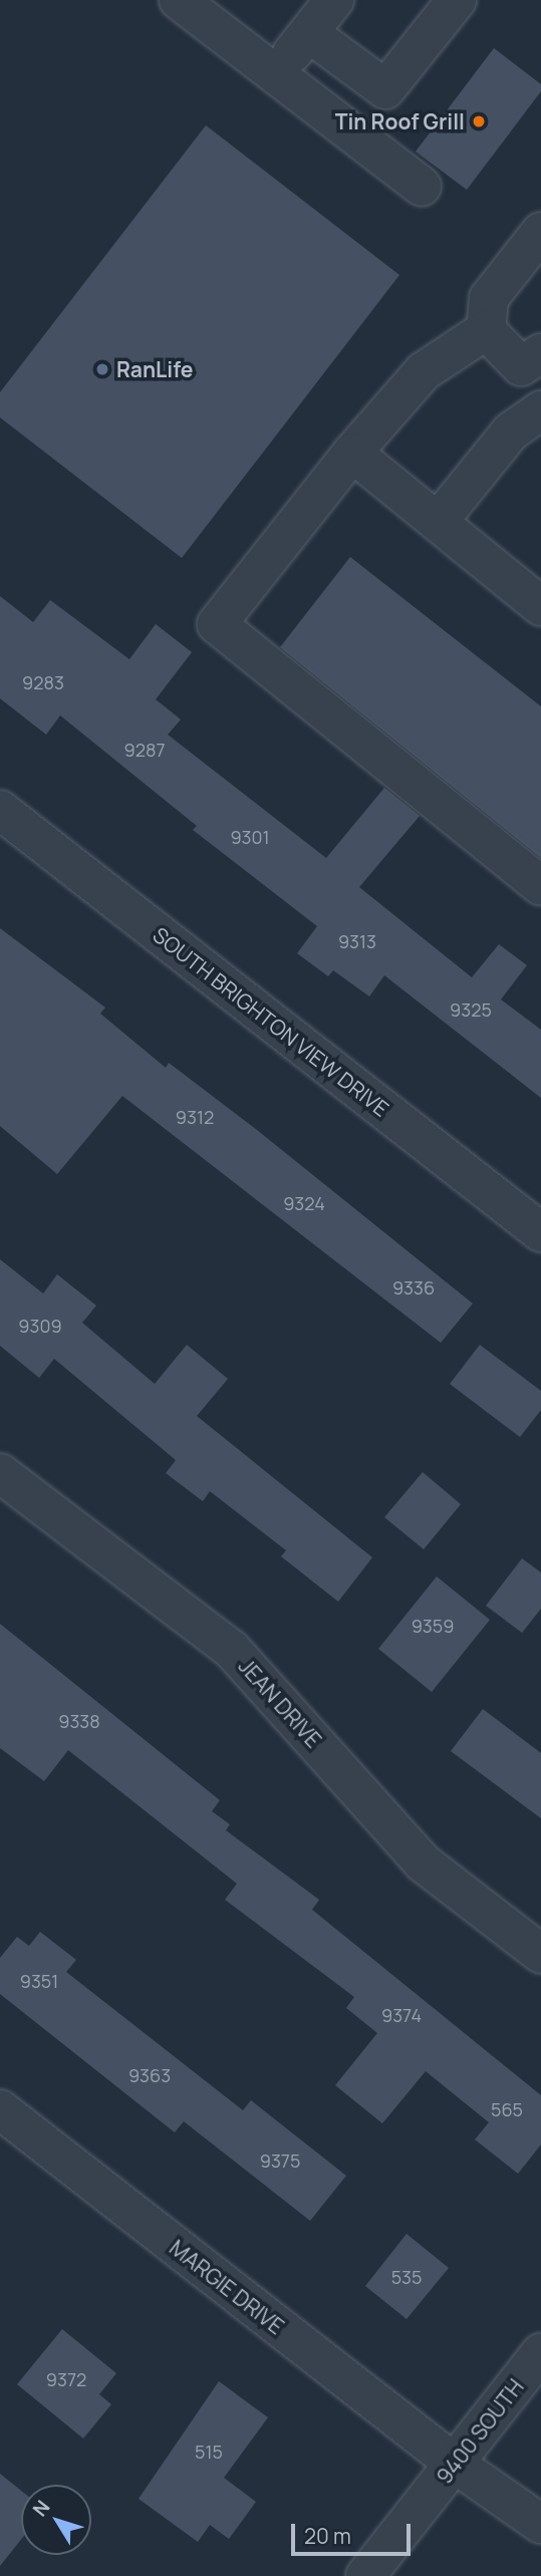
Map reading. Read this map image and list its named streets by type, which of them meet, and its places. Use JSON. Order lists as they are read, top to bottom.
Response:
{
  "streets": {
    "street": [
      "SOUTH BRIGHTON VIEW DRIVE",
      "JEAN DRIVE",
      "MARGIE DRIVE",
      "9400 SOUTH"
    ]
  },
  "crossings": [
    ["MARGIE DRIVE", "9400 SOUTH"]
  ],
  "places": ["Tin Roof Grill", "RanLife"],
  "house_numbers": [
    "9283",
    "9287",
    "9301",
    "9313",
    "9325",
    "9312",
    "9324",
    "9336",
    "9309",
    "9359",
    "9338",
    "9351",
    "9374",
    "9363",
    "565",
    "9375",
    "535",
    "9372",
    "515"
  ],
  "scale_bar": "20 m",
  "north": "top left"
}
